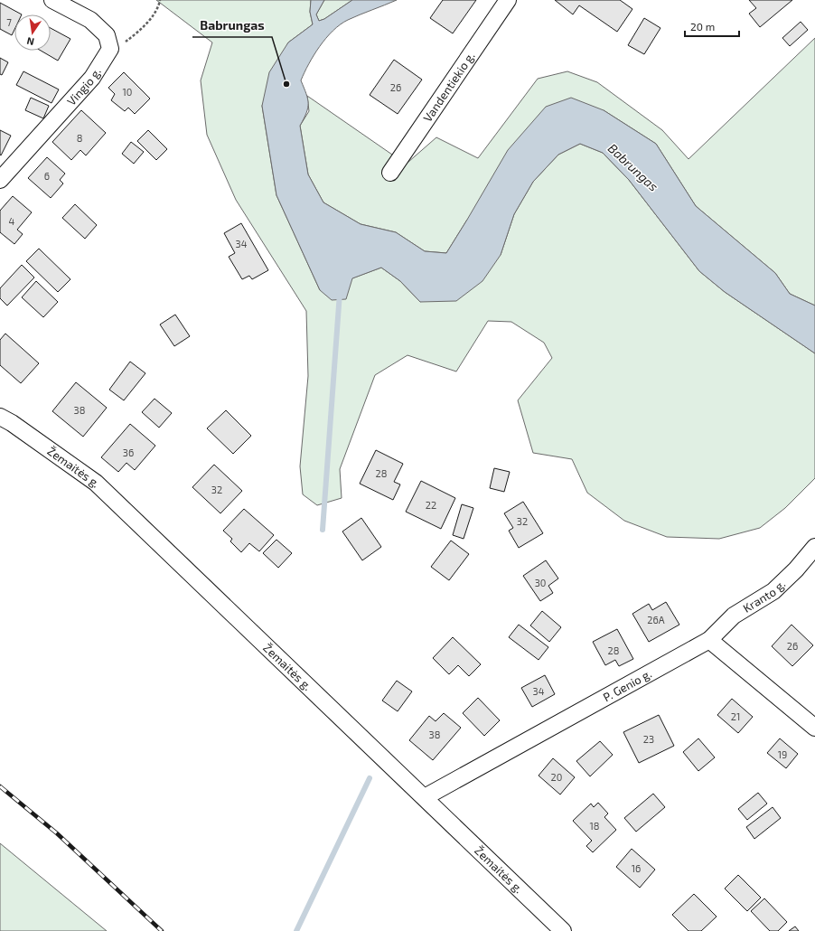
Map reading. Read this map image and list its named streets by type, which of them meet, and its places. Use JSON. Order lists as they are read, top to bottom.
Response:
{
  "streets": {
    "street": [
      "Vingio g.",
      "Vandentiekio g.",
      "Žemaitės g.",
      "Kranto g.",
      "P. Genio g."
    ]
  },
  "crossings": [
    ["Žemaitės g.", "P. Genio g."],
    ["Kranto g.", "P. Genio g."]
  ],
  "water": ["Babrungas"],
  "places": ["Babrungas"],
  "house_numbers": [
    "7",
    "26",
    "10",
    "8",
    "6",
    "4",
    "34",
    "38",
    "36",
    "28",
    "32",
    "22",
    "32",
    "30",
    "26A",
    "26",
    "28",
    "34",
    "21",
    "38",
    "23",
    "19",
    "20",
    "18",
    "16"
  ],
  "scale_bar": "20 m",
  "north": "bottom"
}
